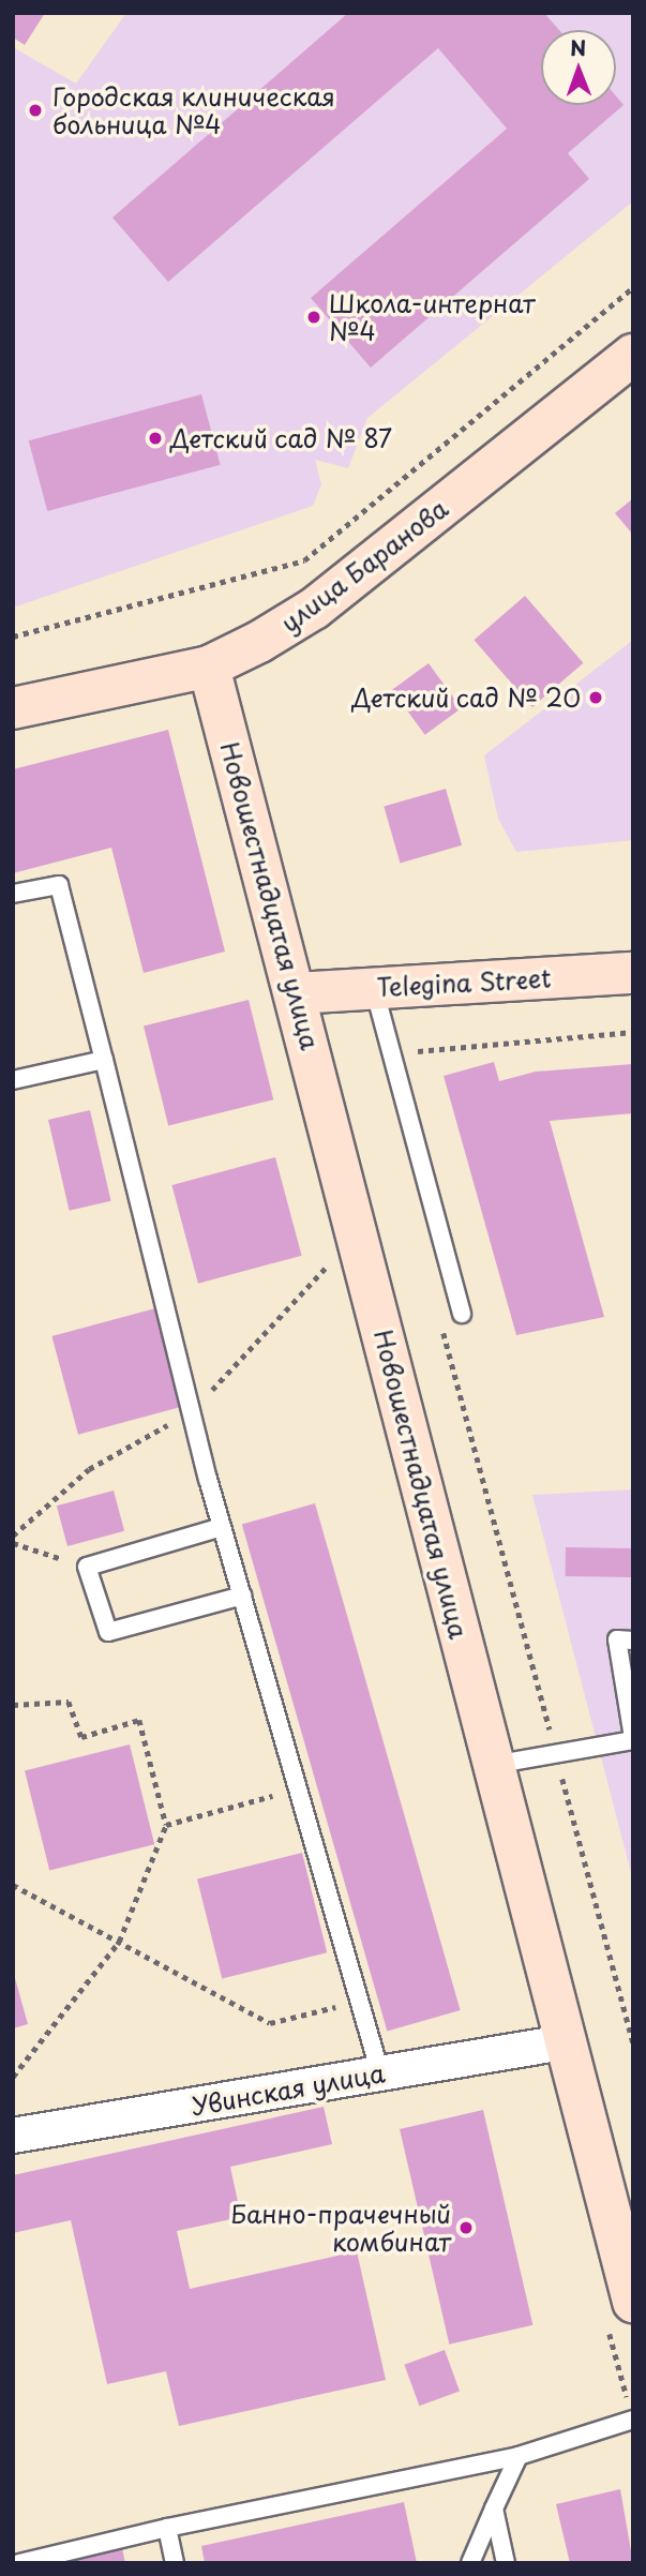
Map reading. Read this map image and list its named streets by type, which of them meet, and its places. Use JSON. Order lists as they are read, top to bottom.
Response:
{
  "streets": {
    "street": [
      "улица Баранова",
      "Новошестнадцатая улица",
      "Telegina Street",
      "Увинская улица"
    ]
  },
  "crossings": [
    ["улица Баранова", "Новошестнадцатая улица"],
    ["Новошестнадцатая улица", "Telegina Street"],
    ["Новошестнадцатая улица", "Увинская улица"]
  ],
  "places": [
    "Городская клиническая больница №4",
    "Школа-интернат №4",
    "Детский сад № 87",
    "Детский сад № 20",
    "Банно-прачечный комбинат"
  ],
  "north": "top"
}
